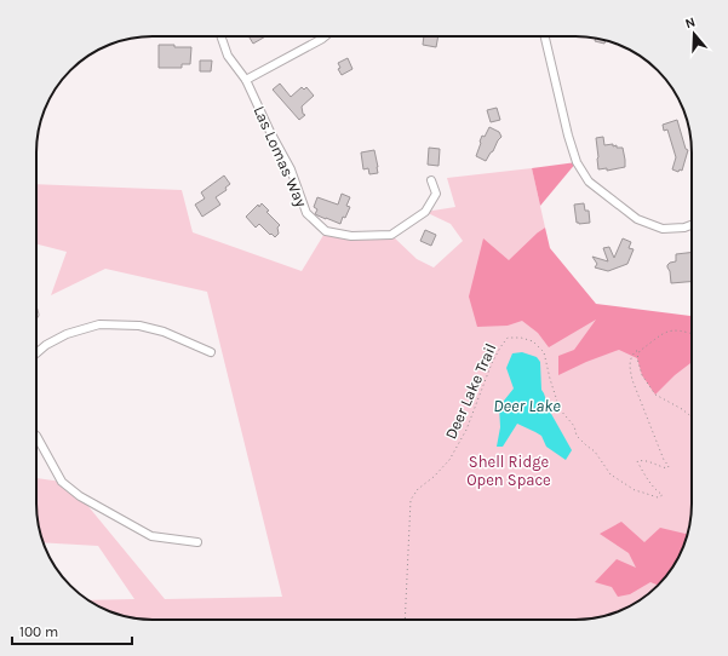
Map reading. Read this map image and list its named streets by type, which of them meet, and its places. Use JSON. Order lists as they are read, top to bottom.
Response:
{
  "streets": {
    "street": ["Las Lomas Way"],
    "path": ["Deer Lake Trail"]
  },
  "water": ["Deer Lake"],
  "parks": ["Shell Ridge Open Space"],
  "scale_bar": "100 m",
  "north": "top"
}
